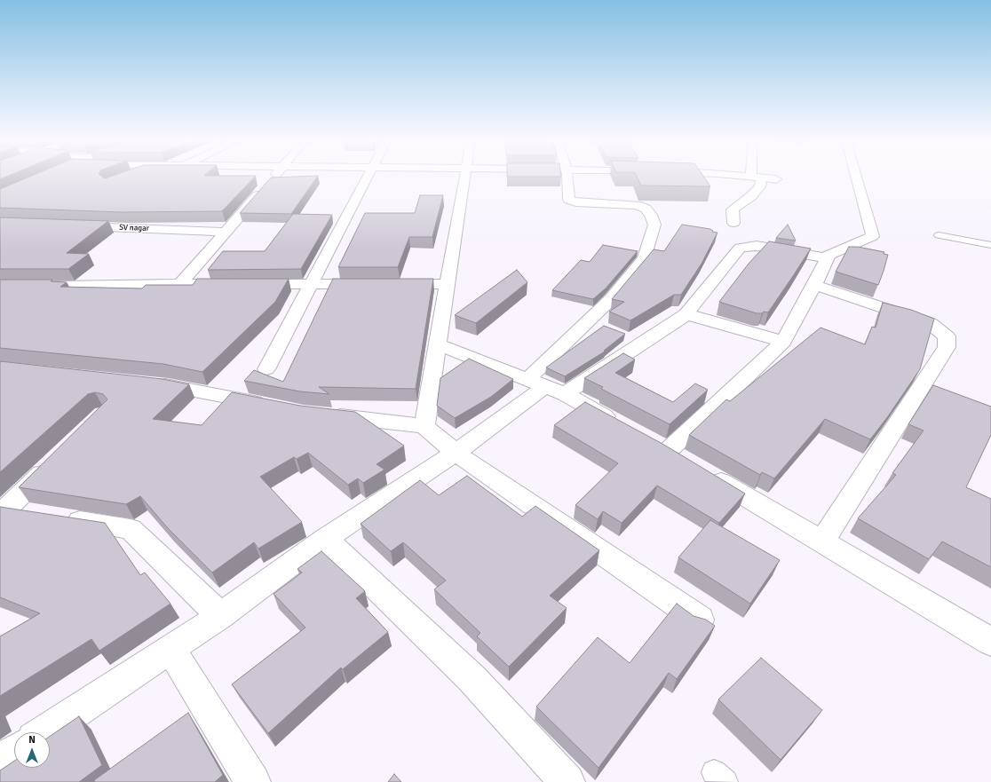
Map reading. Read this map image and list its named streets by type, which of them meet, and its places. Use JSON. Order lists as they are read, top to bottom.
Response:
{
  "streets": {
    "street": ["SV nagar"]
  },
  "north": "top"
}
